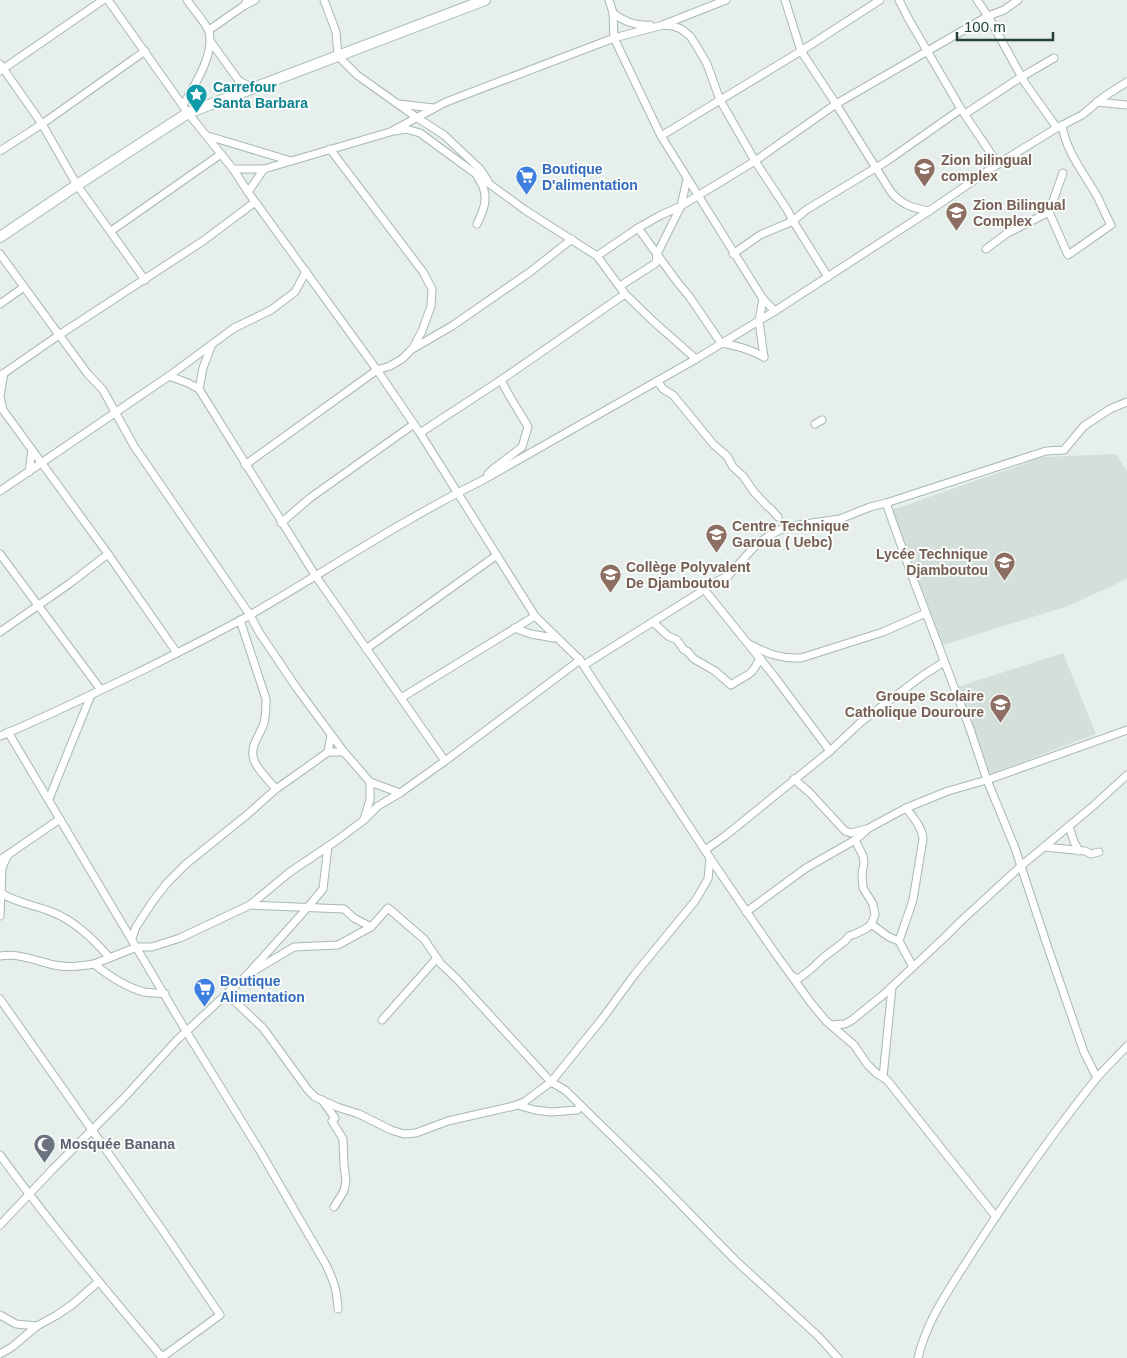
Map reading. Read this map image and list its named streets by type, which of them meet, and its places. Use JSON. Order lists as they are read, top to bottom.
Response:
{
  "places": {
    "place": ["Carrefour Santa Barbara"],
    "school or university": [
      "Zion bilingual complex",
      "Zion Bilingual Complex",
      "Centre Technique Garoua ( Uebc)",
      "Lycée Technique Djamboutou",
      "Collège Polyvalent De Djamboutou",
      "Groupe Scolaire Catholique Douroure"
    ],
    "supermarket": ["Boutique D'alimentation", "Boutique Alimentation"],
    "mosque": ["Mosquée Banana"]
  },
  "scale_bar": "100 m"
}
